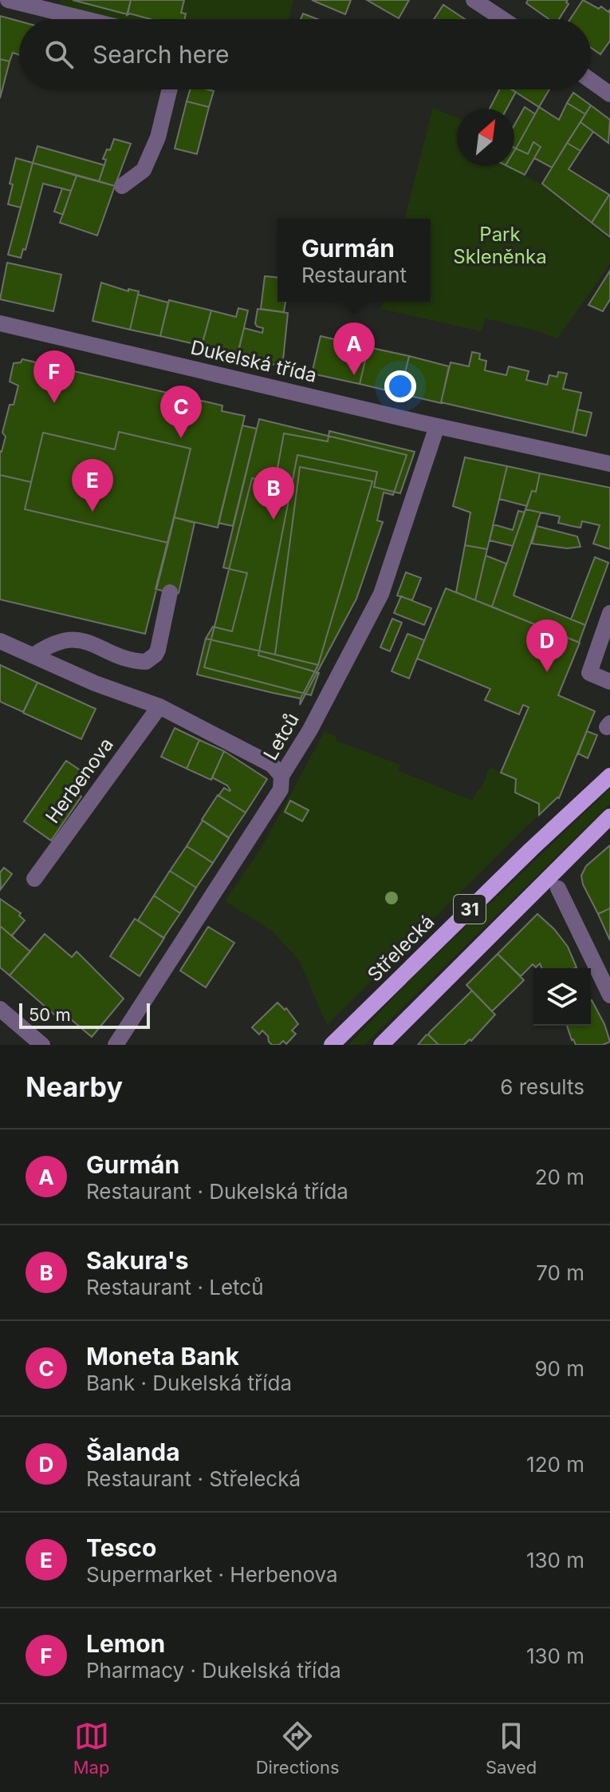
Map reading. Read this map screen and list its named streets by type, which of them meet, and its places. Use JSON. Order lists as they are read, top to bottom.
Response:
{
  "streets": {
    "main road": ["31", "Střelecká"],
    "street": ["Dukelská třída", "Letců", "Herbenova"]
  },
  "crossings": [
    ["Dukelská třída", "Letců"]
  ],
  "parks": ["Park Skleněnka"],
  "scale_bar": "50 m",
  "north": "top right",
  "page": {
    "search": "Search here",
    "popup": ["Gurmán", "Restaurant"],
    "pins": [
      "A",
      "F",
      "C",
      "E",
      "B",
      "D"
    ],
    "scale": "50 m",
    "heading": ["Nearby", "6 results"],
    "list": [
      {
        "mark": "A",
        "name": "Gurmán",
        "note": "Restaurant · Dukelská třída",
        "value": "20 m"
      },
      {
        "mark": "B",
        "name": "Sakura's",
        "note": "Restaurant · Letců",
        "value": "70 m"
      },
      {
        "mark": "C",
        "name": "Moneta Bank",
        "note": "Bank · Dukelská třída",
        "value": "90 m"
      },
      {
        "mark": "D",
        "name": "Šalanda",
        "note": "Restaurant · Střelecká",
        "value": "120 m"
      },
      {
        "mark": "E",
        "name": "Tesco",
        "note": "Supermarket · Herbenova",
        "value": "130 m"
      },
      {
        "mark": "F",
        "name": "Lemon",
        "note": "Pharmacy · Dukelská třída",
        "value": "130 m"
      }
    ],
    "nav": ["Map", "Directions", "Saved"]
  }
}
